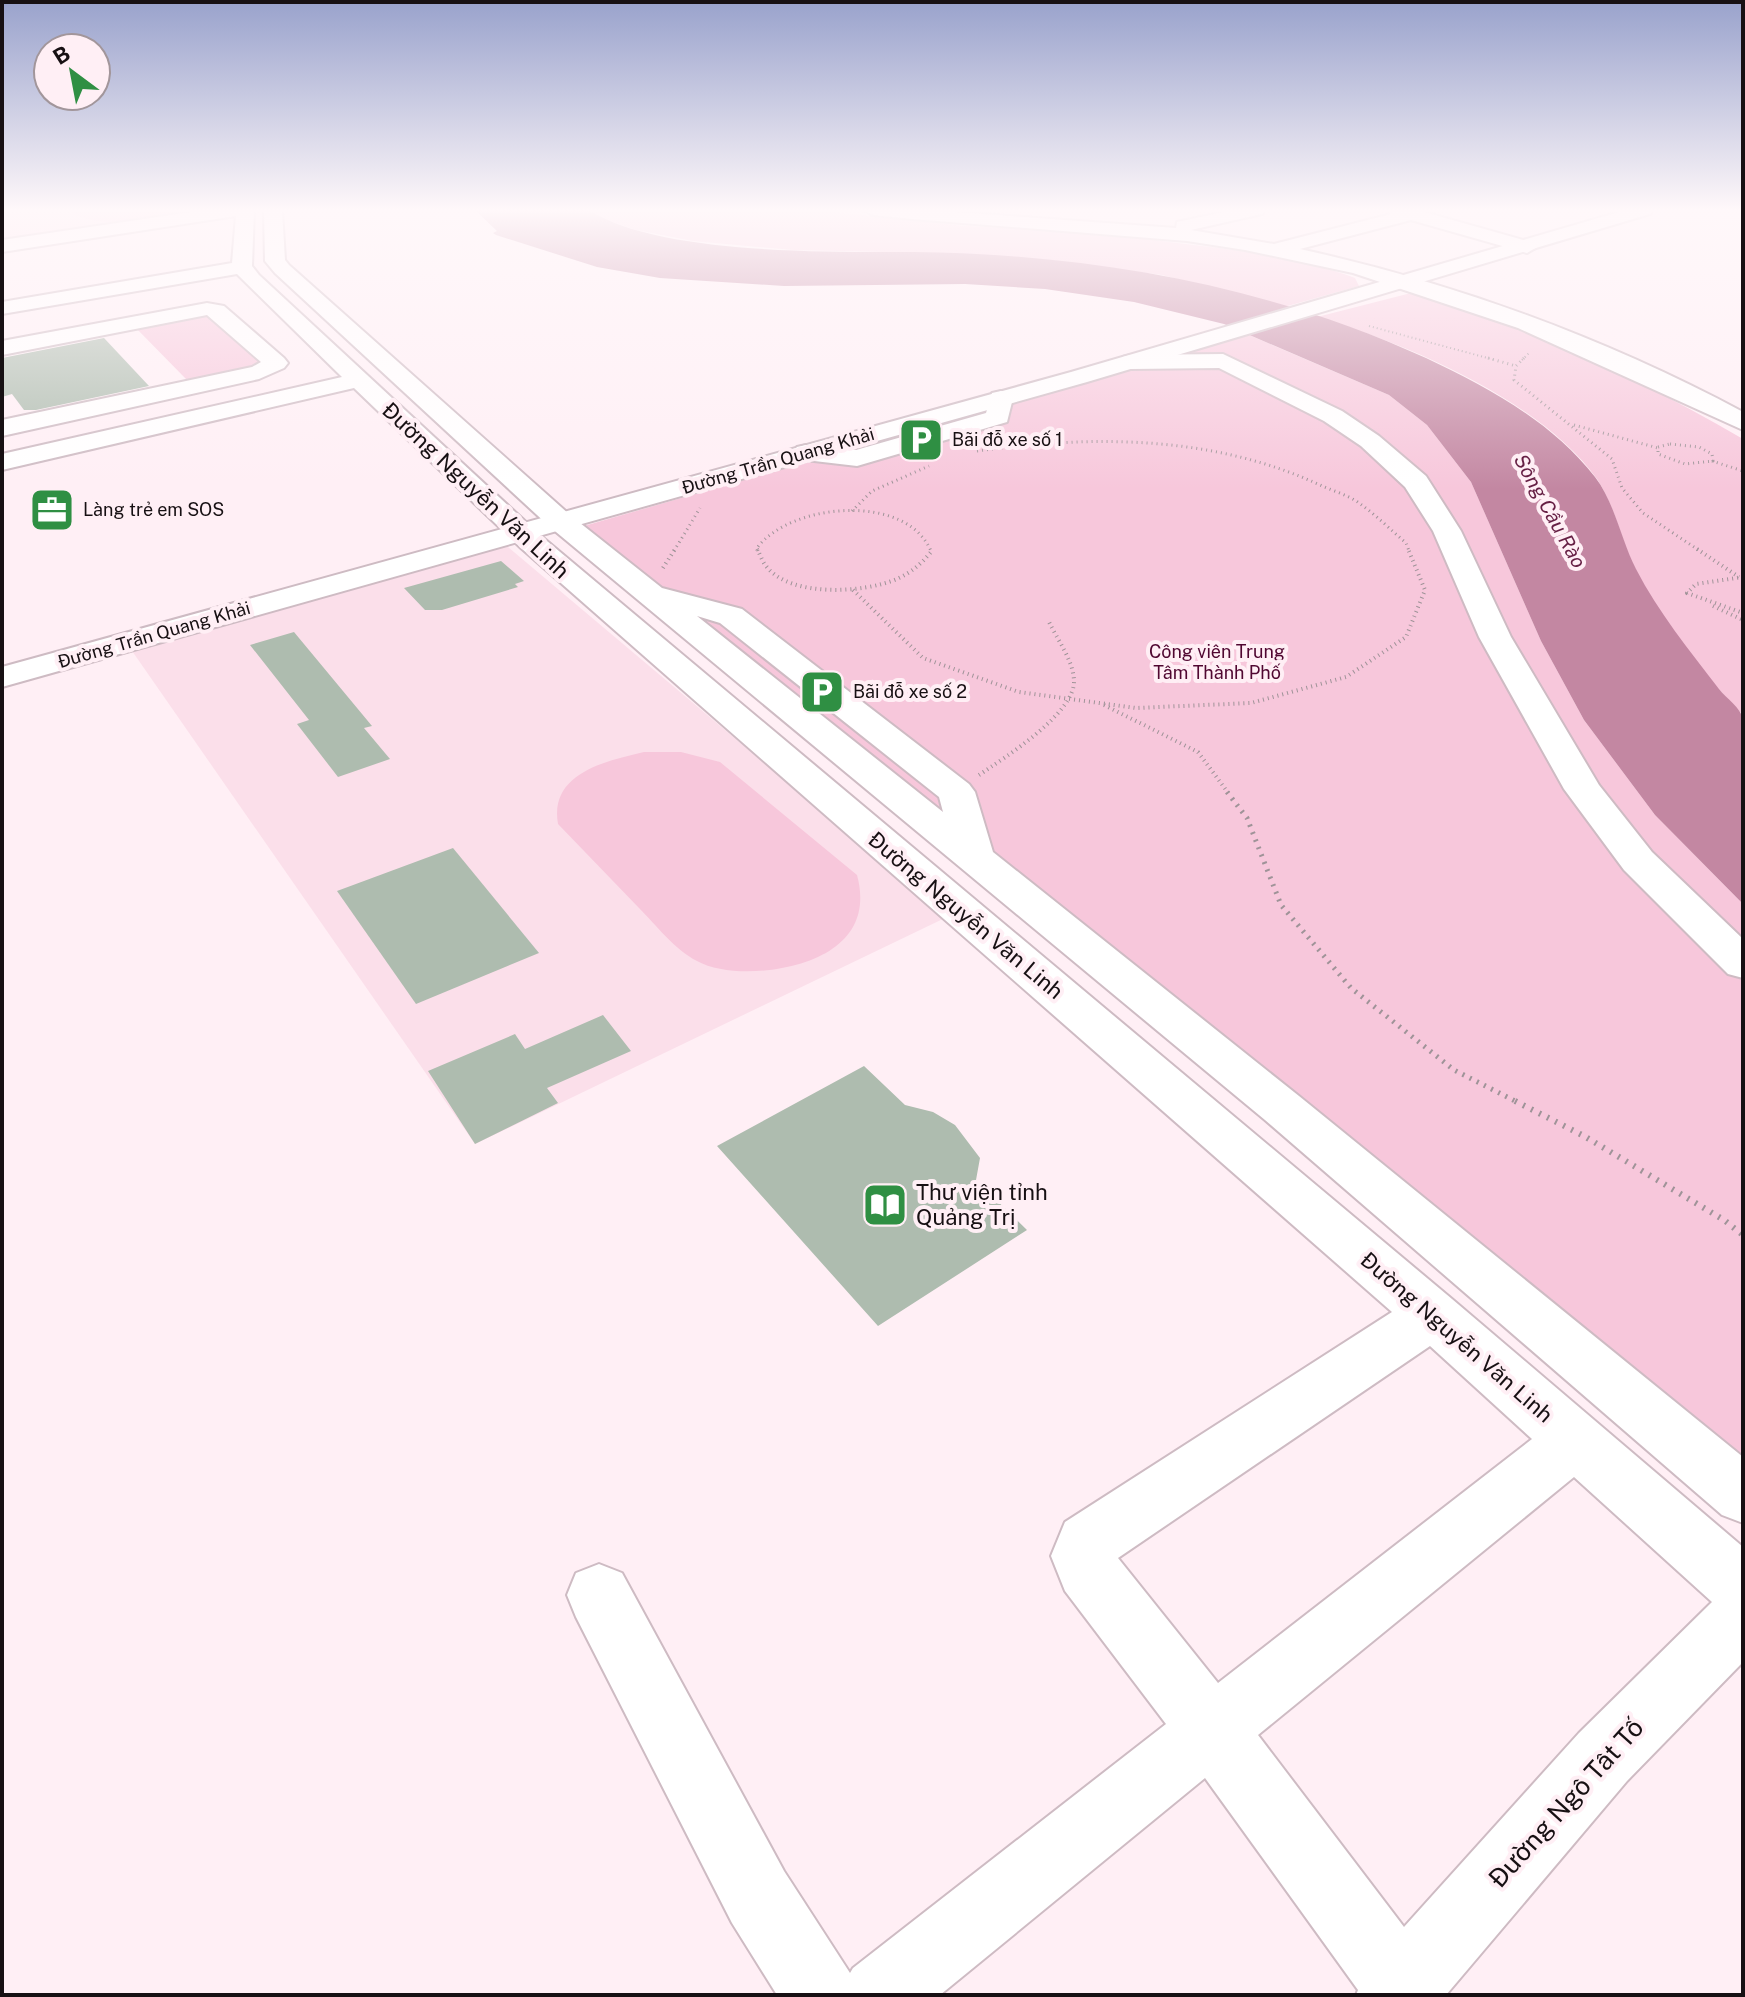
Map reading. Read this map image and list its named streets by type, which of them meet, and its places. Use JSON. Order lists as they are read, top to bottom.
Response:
{
  "streets": {
    "street": ["Đường Trần Quang Khải", "Đường Nguyễn Văn Linh", "Đường Ngô Tât Tố"]
  },
  "crossings": [
    ["Đường Trần Quang Khải", "Đường Nguyễn Văn Linh"]
  ],
  "water": ["Sông Cầu Rào"],
  "parks": ["Công viên Trung Tâm Thành Phố"],
  "places": {
    "parking": ["Bãi đỗ xe số 1", "Bãi đỗ xe số 2"],
    "office": ["Làng trẻ em SOS"],
    "library": ["Thư viện tỉnh Quảng Trị"]
  },
  "north": "top left"
}
